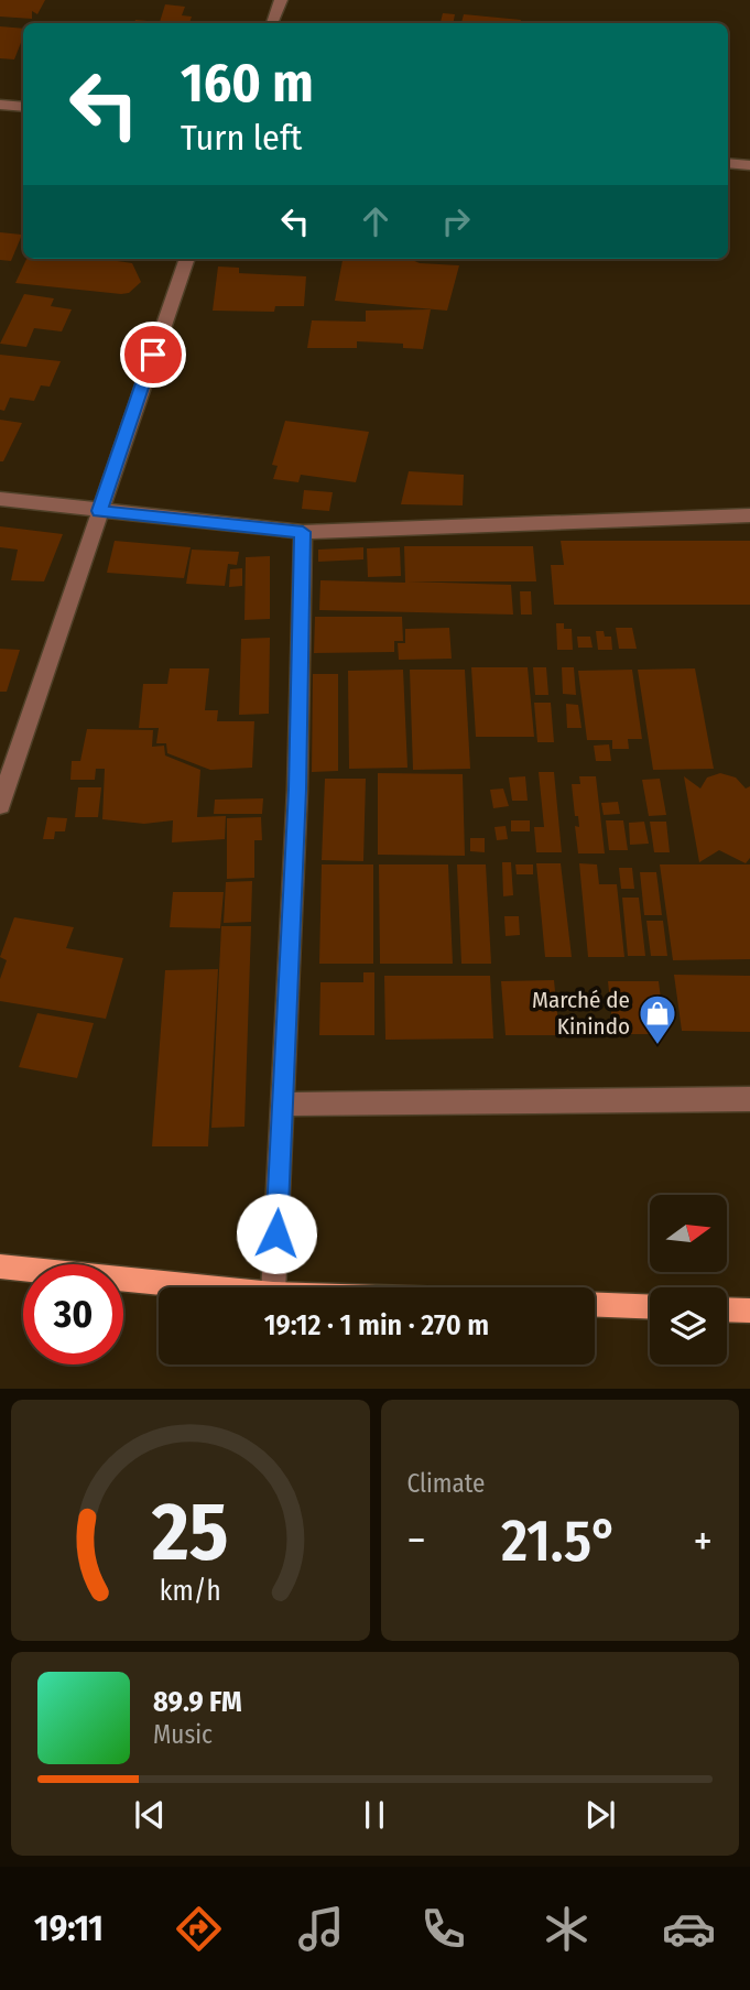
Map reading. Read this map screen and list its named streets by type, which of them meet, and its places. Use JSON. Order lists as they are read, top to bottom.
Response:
{
  "places": {
    "shop": ["Marché de Kinindo"]
  },
  "north": "right",
  "page": {
    "turn": ["160 m", "Turn left"],
    "limit": "30",
    "trip": "19:12 · 1 min · 270 m",
    "tile": "Climate",
    "heat": ["−", "21.5°", "+"],
    "song": ["89.9 FM", "Music"],
    "tabs": "19:11",
    "gauge": ["25", "km/h"]
  }
}
